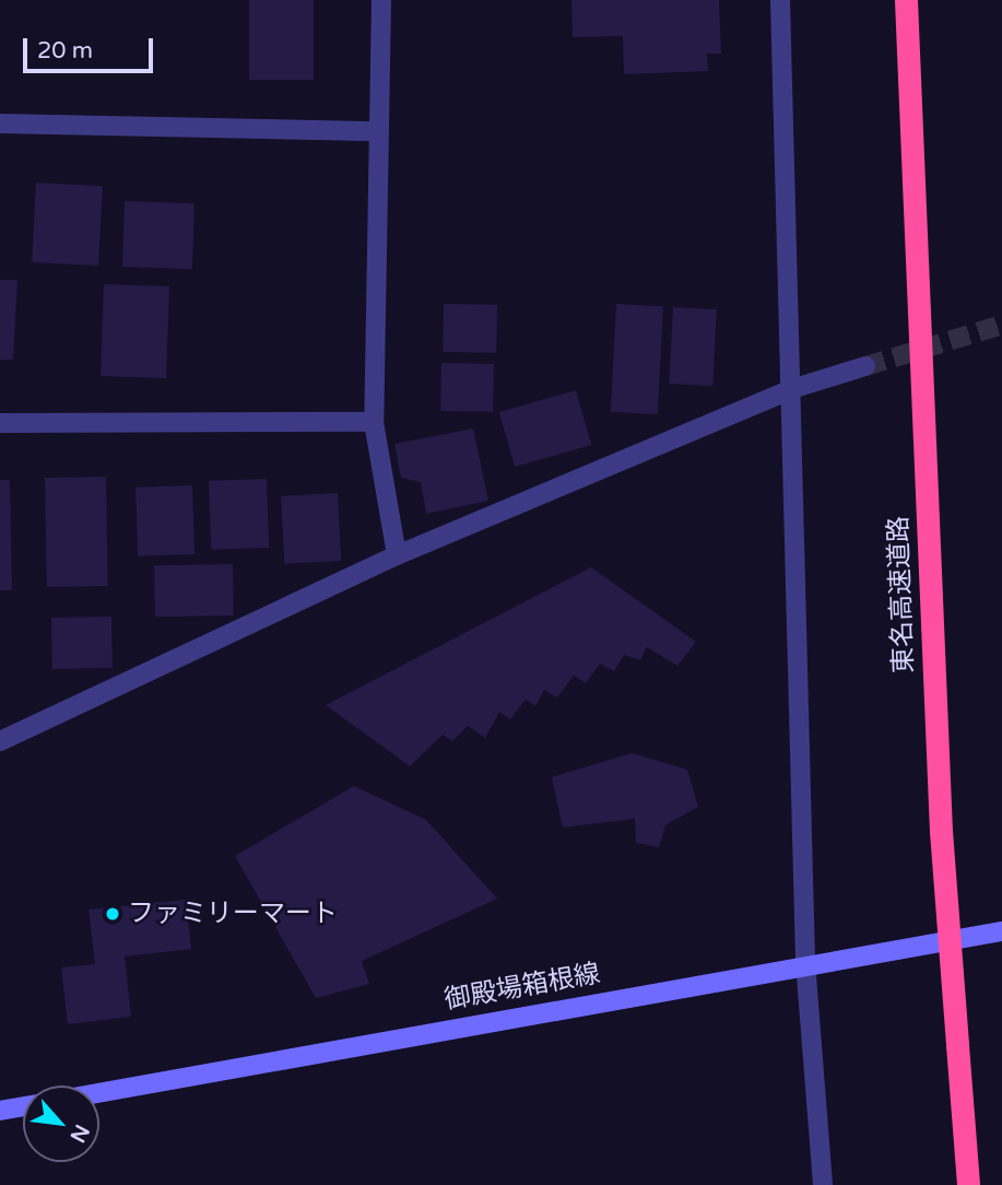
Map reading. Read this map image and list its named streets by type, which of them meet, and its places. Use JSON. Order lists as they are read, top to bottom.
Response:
{
  "streets": {
    "highway": ["東名高速道路"],
    "main road": ["御殿場箱根線"]
  },
  "places": ["ファミリーマート"],
  "scale_bar": "20 m",
  "north": "bottom right"
}
